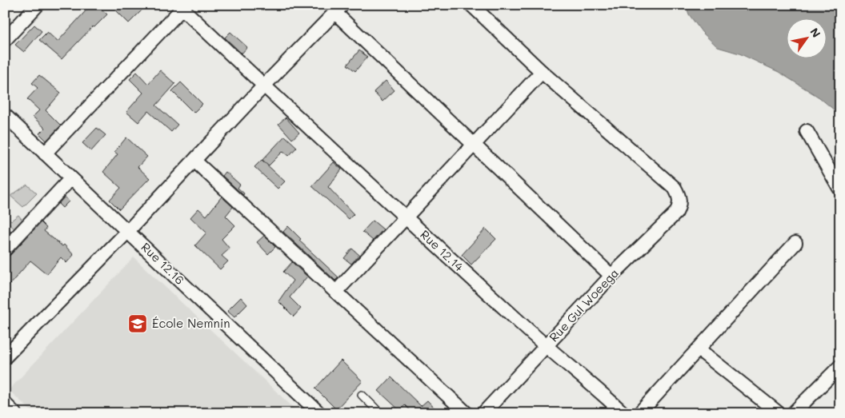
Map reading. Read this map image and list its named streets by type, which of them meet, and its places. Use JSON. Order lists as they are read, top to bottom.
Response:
{
  "streets": {
    "street": ["Rue 12.14", "Rue 12.16", "Rue Gul Woeega"]
  },
  "crossings": [
    ["Rue 12.14", "Rue Gul Woeega"]
  ],
  "places": {
    "school or university": ["École Nemnin"]
  },
  "north": "top right"
}
